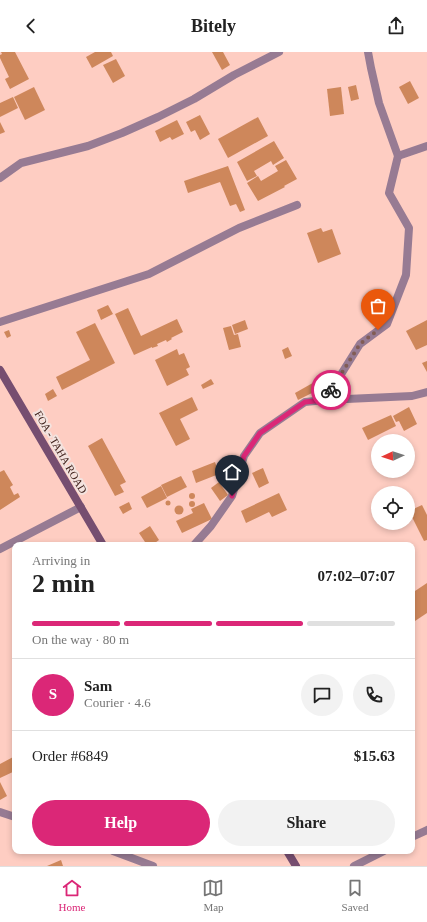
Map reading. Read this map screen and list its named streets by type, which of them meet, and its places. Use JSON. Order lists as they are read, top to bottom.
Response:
{
  "streets": {
    "street": ["FOA - TAHA ROAD"]
  },
  "north": "left",
  "page": {
    "header": "Bitely",
    "heading": ["2 min", "Arriving in", "07:02–07:07"],
    "panel": [
      "Sam",
      "Courier · 4.6",
      "Order #6849",
      "$15.63"
    ],
    "bar": "On the way · 80 m",
    "round": "S",
    "buttons": ["Help", "Share"],
    "tabs": ["Home", "Map", "Saved"]
  }
}
